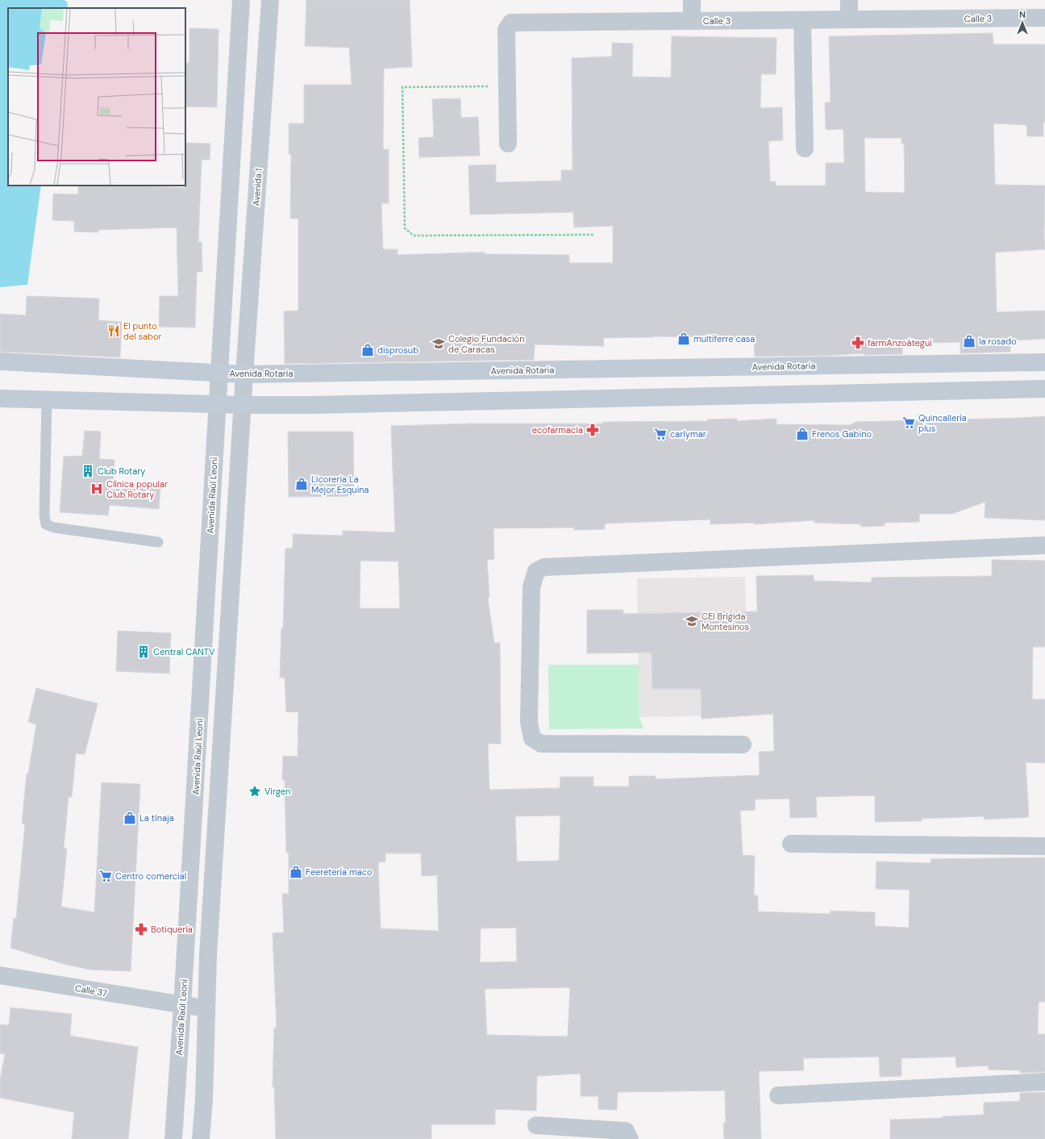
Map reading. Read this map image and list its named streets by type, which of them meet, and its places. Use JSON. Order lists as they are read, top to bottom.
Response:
{
  "streets": {
    "street": [
      "Calle 3",
      "Avenida 1",
      "Avenida Rotaria",
      "Avenida Raúl Leoni",
      "Calle 37"
    ]
  },
  "crossings": [
    ["Avenida 1", "Avenida Rotaria"],
    ["Avenida Rotaria", "Avenida Raúl Leoni"],
    ["Avenida Raúl Leoni", "Calle 37"]
  ],
  "places": {
    "restaurant": ["El punto del sabor"],
    "shop": [
      "multiferre casa",
      "la rosado",
      "disprosub",
      "Frenos Gabino",
      "Licoreria La Mejor Esquina",
      "La tinaja",
      "Feeretería maco"
    ],
    "pharmacy": ["farmAnzoátegui", "ecofarmacia", "Botiquería"],
    "school or university": ["Colegio Fundación de Caracas", "CEI Brígida Montesinos"],
    "supermarket": ["Quincallería plus", "carlymar", "Centro comercial"],
    "building": ["Club Rotary", "Central CANTV"],
    "hospital": ["Clínica popular Club Rotary"],
    "place": ["Virgen"]
  },
  "north": "top"
}
